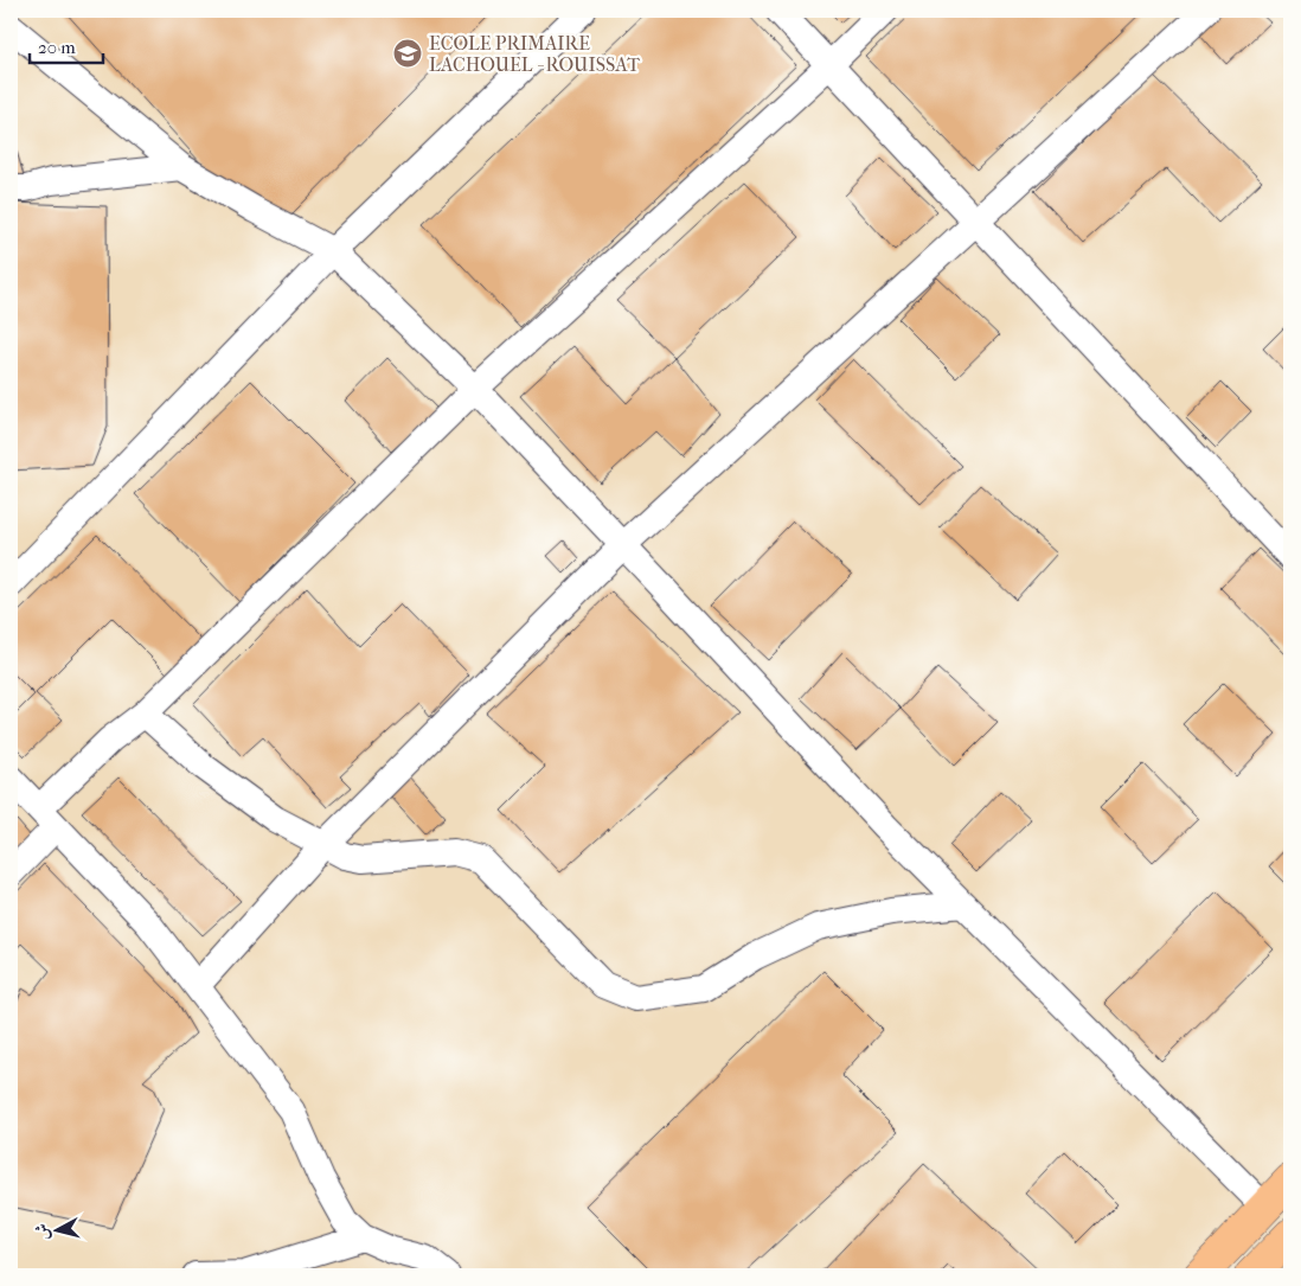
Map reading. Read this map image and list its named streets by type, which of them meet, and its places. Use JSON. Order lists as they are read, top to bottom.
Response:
{
  "places": {
    "school or university": ["ECOLE PRIMAIRE LACHOUEL - ROUISSAT"]
  },
  "scale_bar": "20 m",
  "north": "left"
}
